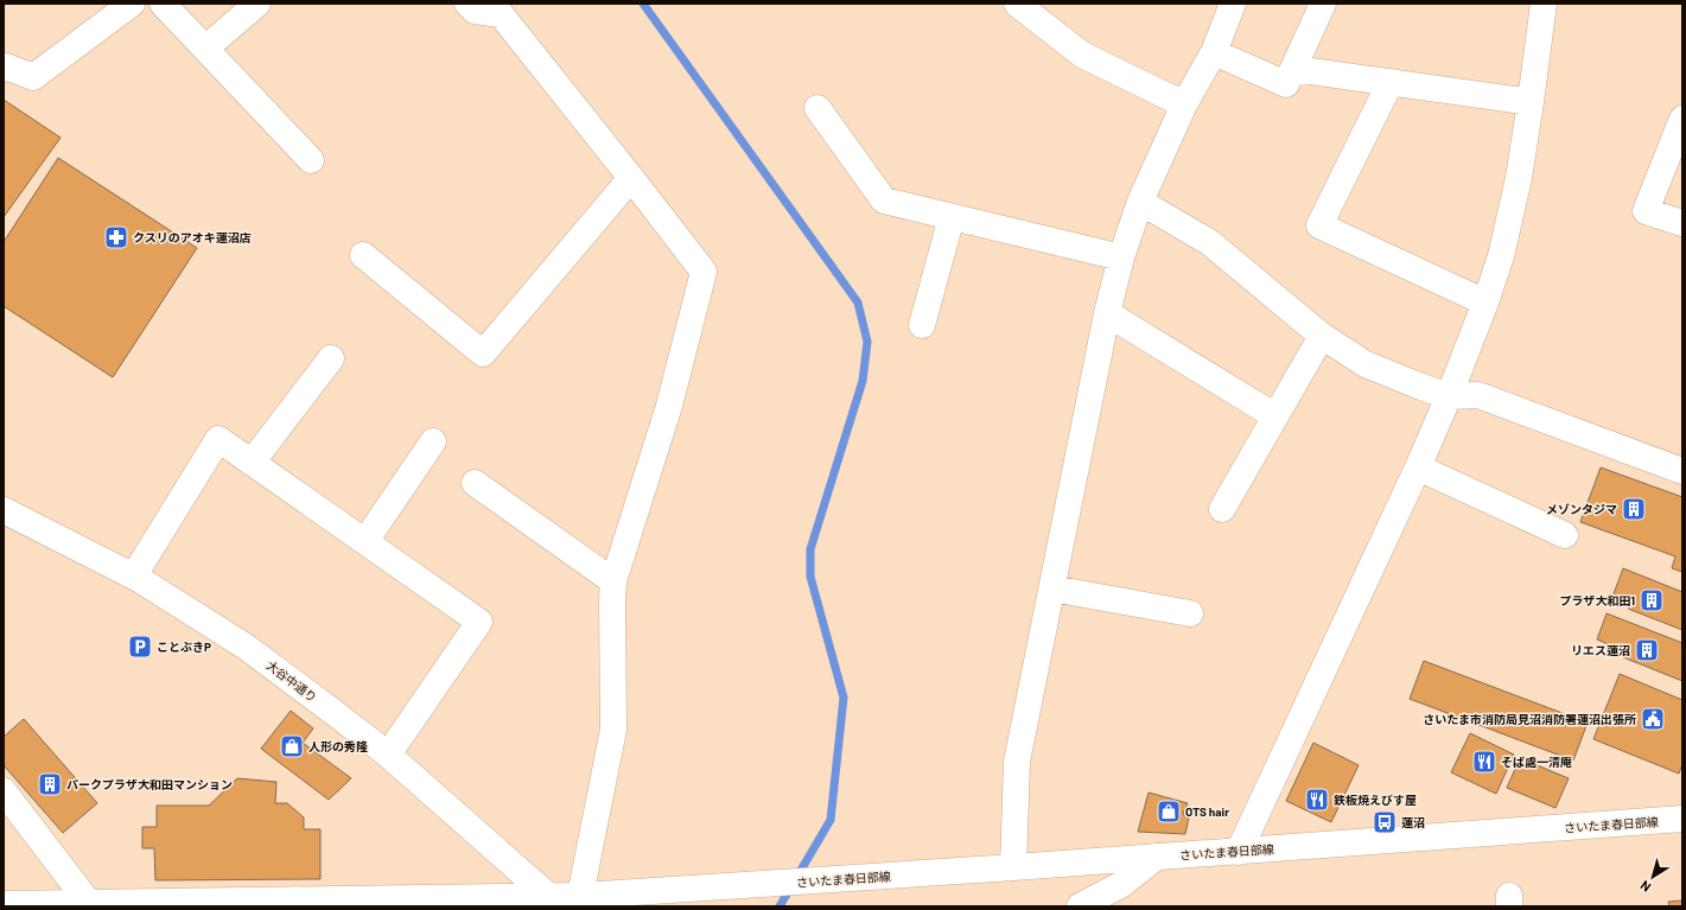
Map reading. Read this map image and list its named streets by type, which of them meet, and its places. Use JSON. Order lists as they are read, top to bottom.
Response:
{
  "streets": {
    "street": ["大谷中通り", "さいたま春日部線"]
  },
  "crossings": [
    ["大谷中通り", "さいたま春日部線"]
  ],
  "places": {
    "pharmacy": ["クスリのアオキ蓮沼店"],
    "building": [
      "メゾンタジマ",
      "プラザ大和田1",
      "リエス蓮沼",
      "パークプラザ大和田マンション"
    ],
    "parking": ["ことぶきP"],
    "public building": ["さいたま市消防局見沼消防署蓮沼出張所"],
    "shop": ["人形の秀隆", "OTS hair"],
    "restaurant": ["そば處一清庵", "鉄板焼えびす屋"],
    "bus stop": ["蓮沼"]
  },
  "north": "bottom left"
}
